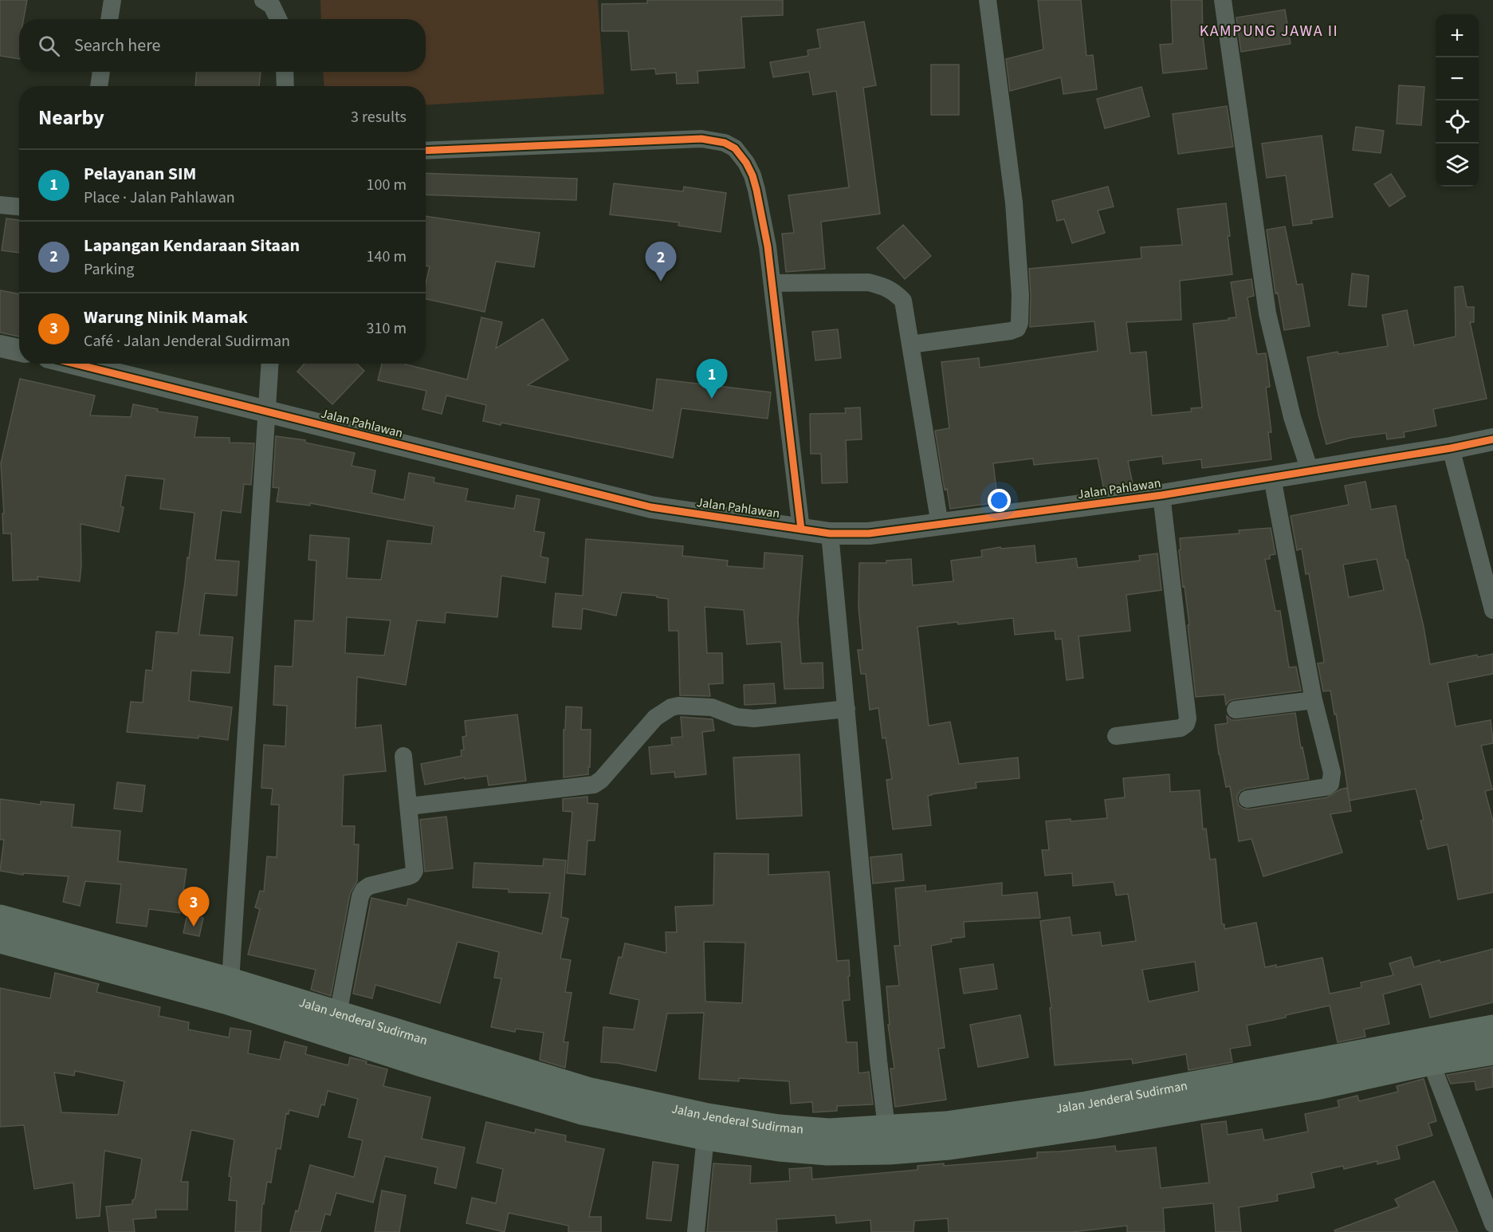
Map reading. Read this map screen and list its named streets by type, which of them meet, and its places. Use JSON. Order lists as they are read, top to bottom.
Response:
{
  "streets": {
    "main road": ["Jalan Jenderal Sudirman"],
    "street": ["Jalan Pahlawan"]
  },
  "districts": ["KAMPUNG JAWA II"],
  "page": {
    "map_buttons": ["+", "−"],
    "search": "Search here",
    "heading": ["Nearby", "3 results"],
    "list": [
      {
        "mark": "1",
        "name": "Pelayanan SIM",
        "note": "Place · Jalan Pahlawan",
        "value": "100 m"
      },
      {
        "mark": "2",
        "name": "Lapangan Kendaraan Sitaan",
        "note": "Parking",
        "value": "140 m"
      },
      {
        "mark": "3",
        "name": "Warung Ninik Mamak",
        "note": "Café · Jalan Jenderal Sudirman",
        "value": "310 m"
      }
    ],
    "pins": ["2", "1", "3"]
  }
}
